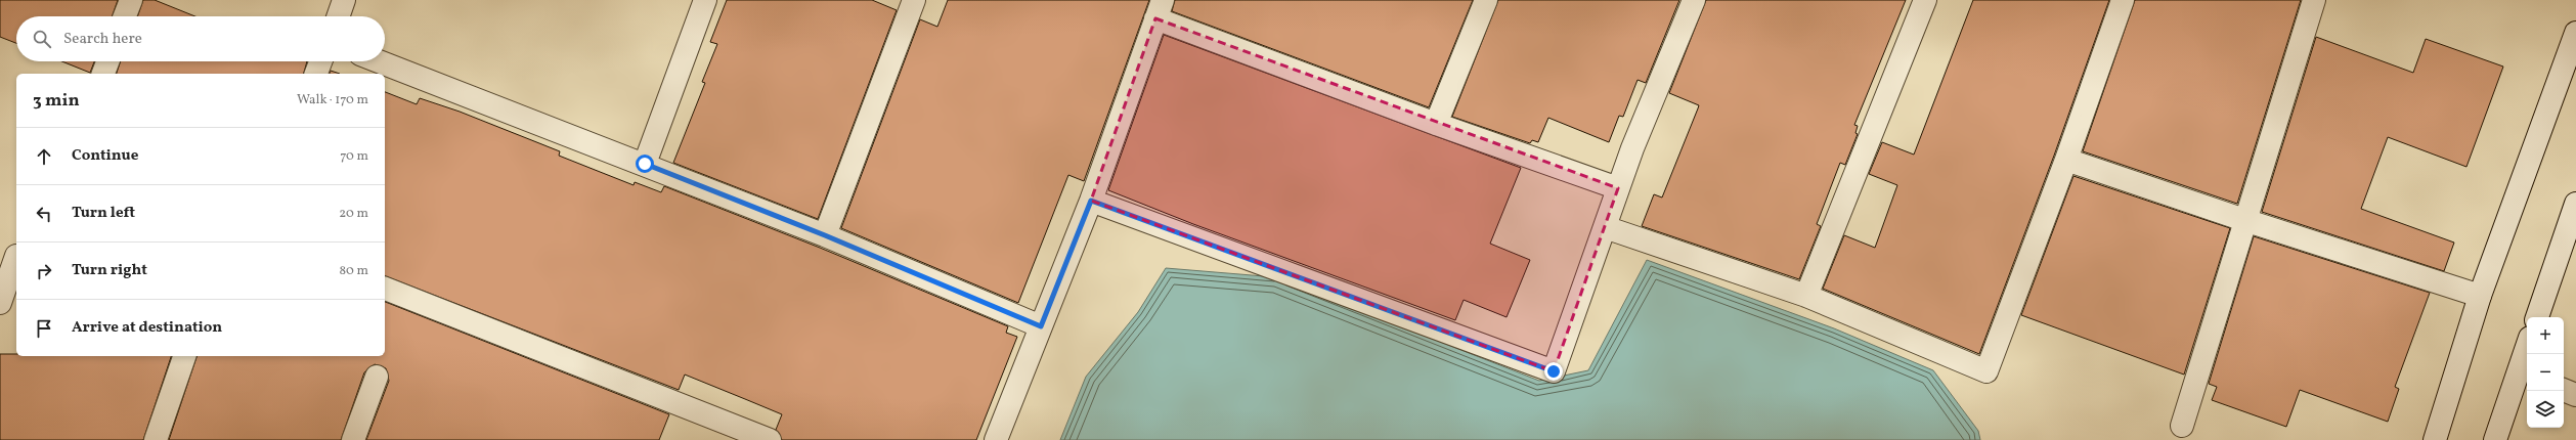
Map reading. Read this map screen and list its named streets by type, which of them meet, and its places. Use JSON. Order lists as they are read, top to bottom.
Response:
{
  "page": {
    "search": "Search here",
    "heading": ["3 min", "Walk · 170 m"],
    "list": [
      ["Continue", "70 m"],
      ["Turn left", "20 m"],
      ["Turn right", "80 m"],
      "Arrive at destination"
    ],
    "map_buttons": ["+", "−"]
  }
}
